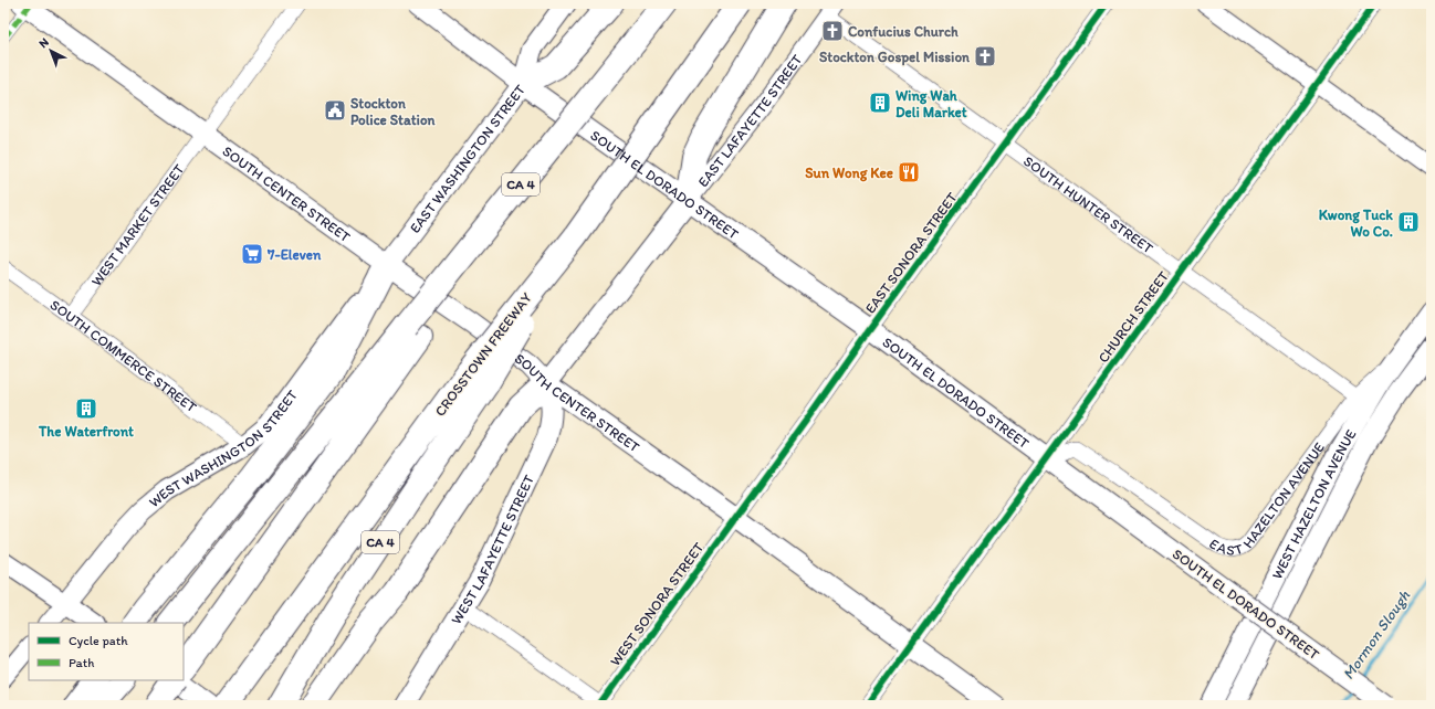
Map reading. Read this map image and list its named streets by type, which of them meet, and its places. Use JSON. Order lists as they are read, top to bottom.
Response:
{
  "streets": {
    "highway": ["CA 4", "CROSSTOWN FREEWAY"],
    "main road": [
      "EAST LAFAYETTE STREET",
      "EAST WASHINGTON STREET",
      "SOUTH EL DORADO STREET",
      "SOUTH CENTER STREET",
      "WEST WASHINGTON STREET",
      "WEST HAZELTON AVENUE",
      "WEST LAFAYETTE STREET"
    ],
    "street": [
      "SOUTH HUNTER STREET",
      "WEST MARKET STREET",
      "EAST SONORA STREET",
      "CHURCH STREET",
      "SOUTH COMMERCE STREET",
      "EAST HAZELTON AVENUE",
      "WEST SONORA STREET"
    ]
  },
  "crossings": [
    ["EAST LAFAYETTE STREET", "SOUTH EL DORADO STREET"],
    ["EAST LAFAYETTE STREET", "SOUTH CENTER STREET"],
    ["EAST LAFAYETTE STREET", "SOUTH HUNTER STREET"],
    ["EAST LAFAYETTE STREET", "WEST LAFAYETTE STREET"],
    ["EAST WASHINGTON STREET", "SOUTH EL DORADO STREET"],
    ["EAST WASHINGTON STREET", "SOUTH CENTER STREET"],
    ["EAST WASHINGTON STREET", "WEST WASHINGTON STREET"],
    ["CA 4", "CROSSTOWN FREEWAY"],
    ["SOUTH EL DORADO STREET", "EAST SONORA STREET"],
    ["SOUTH EL DORADO STREET", "CHURCH STREET"],
    ["SOUTH EL DORADO STREET", "EAST HAZELTON AVENUE"],
    ["SOUTH CENTER STREET", "WEST MARKET STREET"],
    ["SOUTH CENTER STREET", "EAST SONORA STREET"],
    ["SOUTH CENTER STREET", "CHURCH STREET"],
    ["SOUTH CENTER STREET", "WEST WASHINGTON STREET"],
    ["SOUTH CENTER STREET", "WEST LAFAYETTE STREET"],
    ["SOUTH CENTER STREET", "WEST SONORA STREET"],
    ["SOUTH HUNTER STREET", "EAST SONORA STREET"],
    ["SOUTH HUNTER STREET", "CHURCH STREET"],
    ["SOUTH HUNTER STREET", "EAST HAZELTON AVENUE"],
    ["WEST MARKET STREET", "SOUTH COMMERCE STREET"],
    ["EAST SONORA STREET", "WEST SONORA STREET"],
    ["CHURCH STREET", "EAST HAZELTON AVENUE"],
    ["SOUTH COMMERCE STREET", "WEST WASHINGTON STREET"],
    ["EAST HAZELTON AVENUE", "WEST HAZELTON AVENUE"]
  ],
  "water": ["Mormon Slough"],
  "places": {
    "church": ["Confucius Church", "Stockton Gospel Mission"],
    "building": ["Wing Wah Deli Market", "Kwong Tuck Wo Co.", "The Waterfront"],
    "public building": ["Stockton Police Station"],
    "restaurant": ["Sun Wong Kee"],
    "supermarket": ["7-Eleven"]
  },
  "legend": ["Cycle path", "Path"],
  "north": "top left"
}
